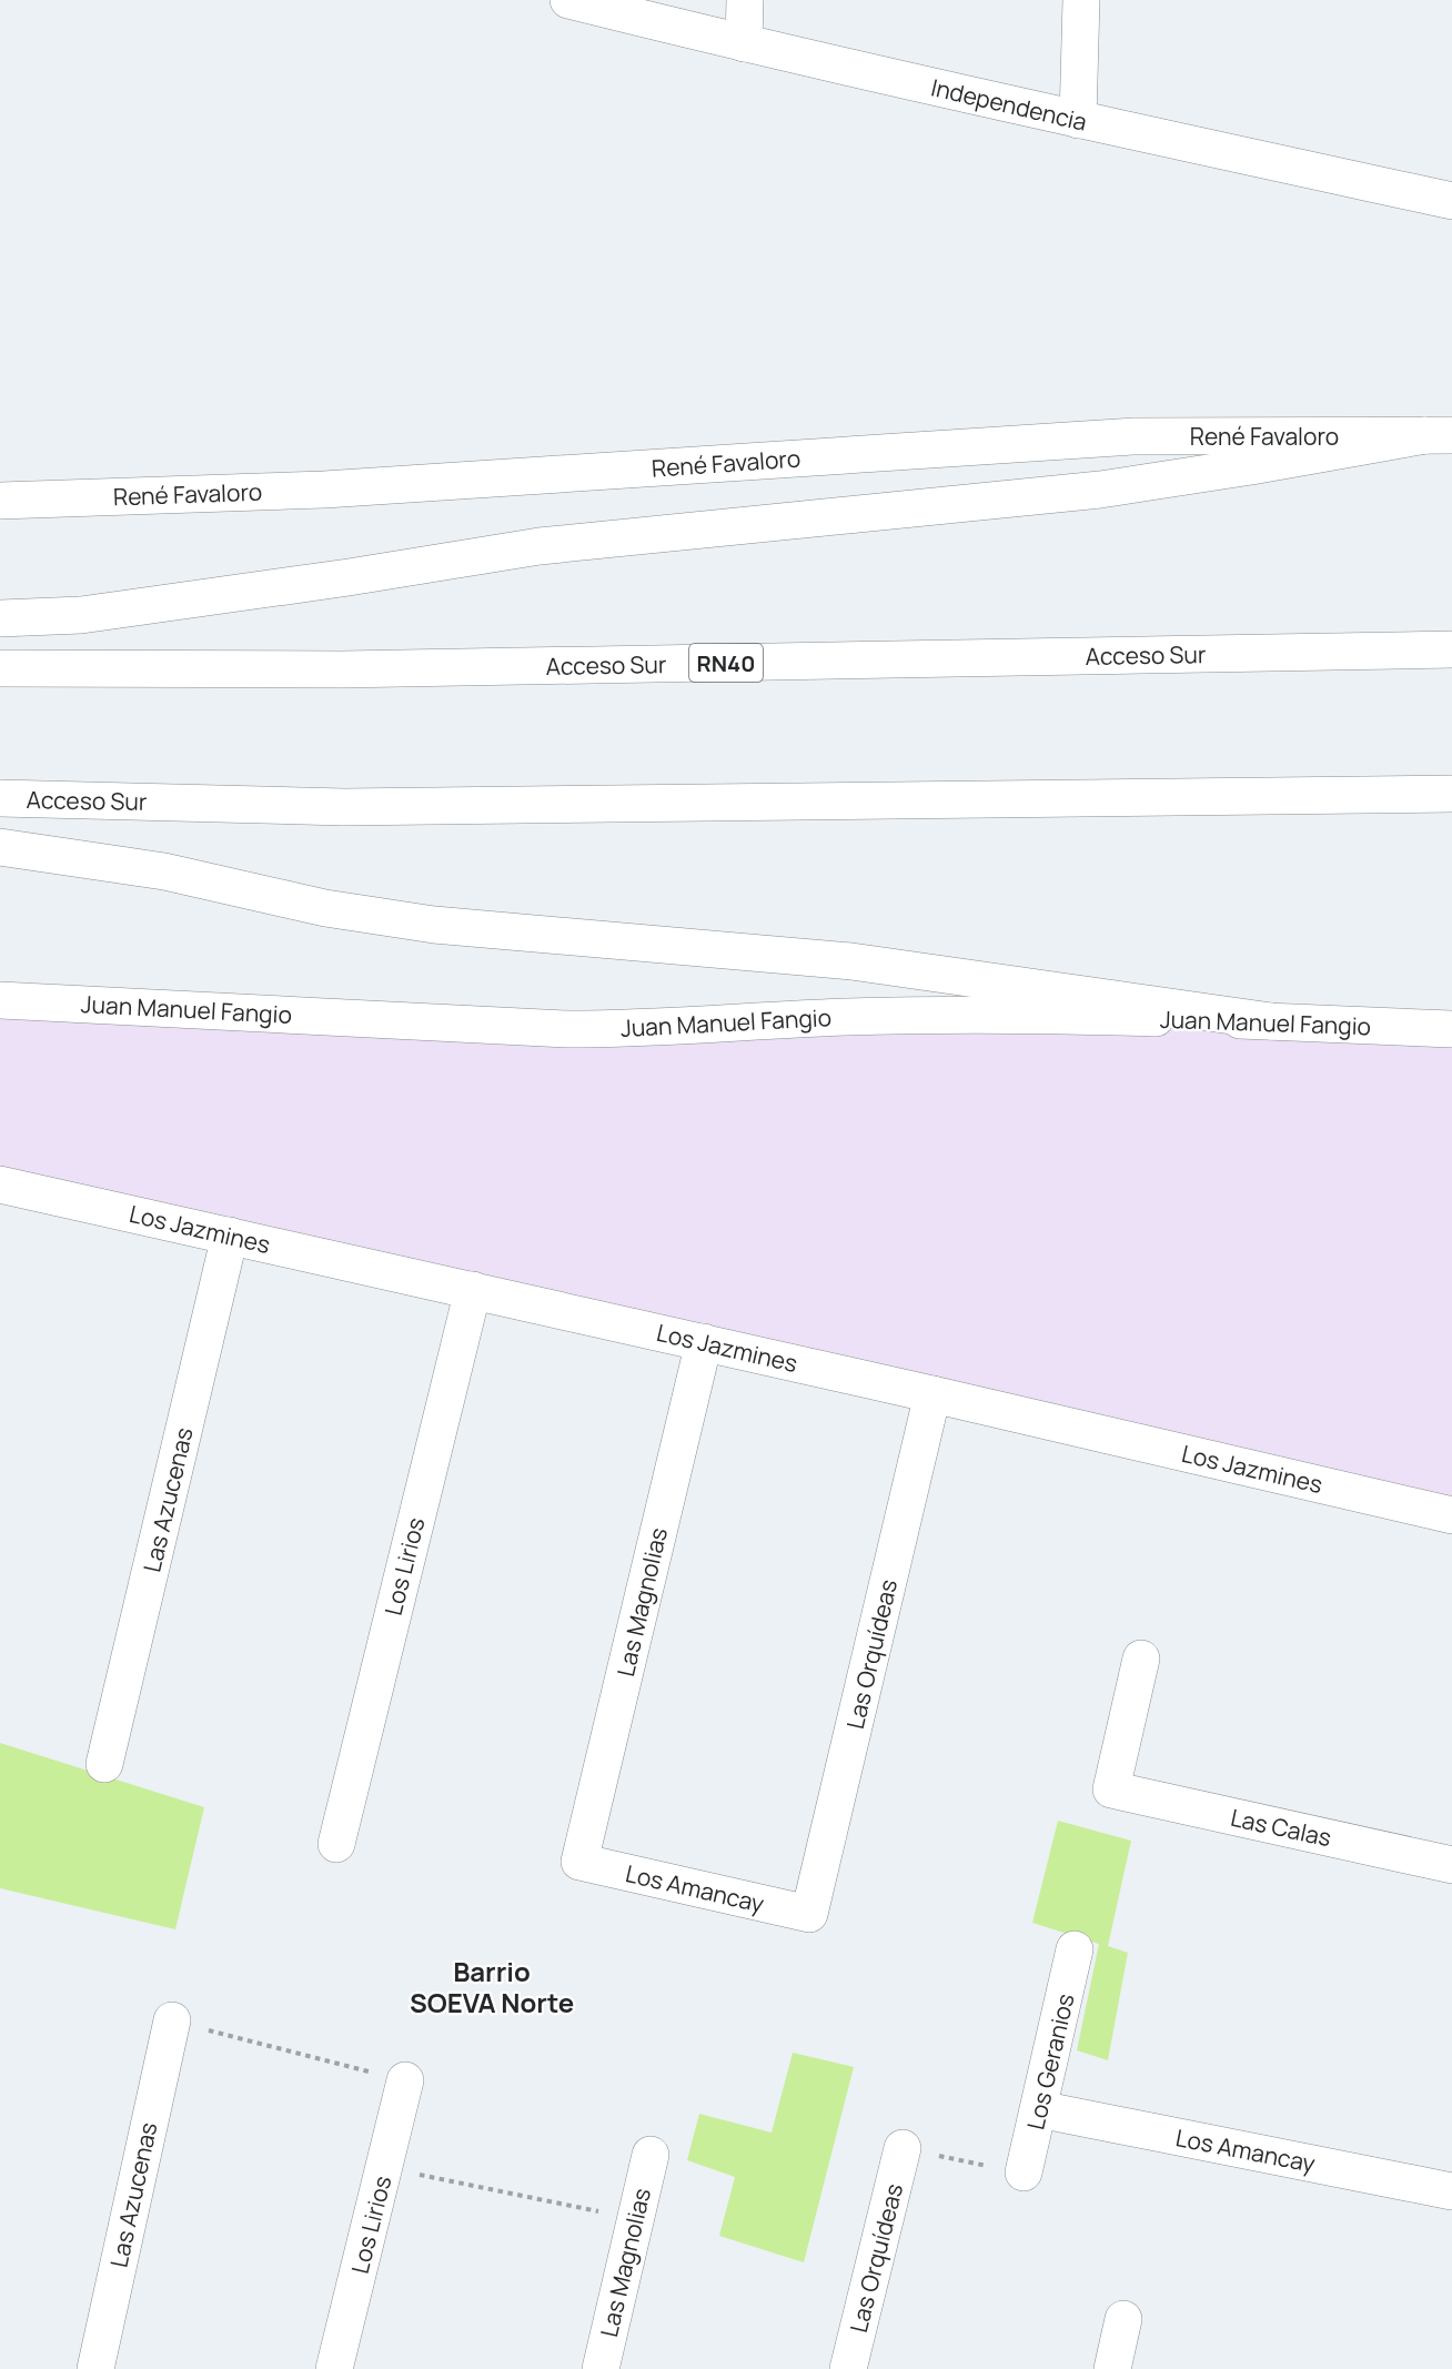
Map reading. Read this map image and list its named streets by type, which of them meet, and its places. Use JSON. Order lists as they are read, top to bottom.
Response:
{
  "streets": {
    "main road": [
      "Independencia",
      "René Favaloro",
      "Acceso Sur",
      "RN40",
      "Juan Manuel Fangio",
      "Los Jazmines",
      "Las Azucenas",
      "Los Lirios",
      "Las Magnolias",
      "Las Orquídeas",
      "Las Calas",
      "Los Amancay",
      "Los Geranios"
    ]
  },
  "crossings": [
    ["Los Jazmines", "Las Azucenas"],
    ["Los Jazmines", "Los Lirios"],
    ["Los Jazmines", "Las Magnolias"],
    ["Los Jazmines", "Las Orquídeas"],
    ["Las Magnolias", "Los Amancay"],
    ["Las Orquídeas", "Los Amancay"],
    ["Los Amancay", "Los Geranios"]
  ],
  "districts": ["Barrio SOEVA Norte"]
}
